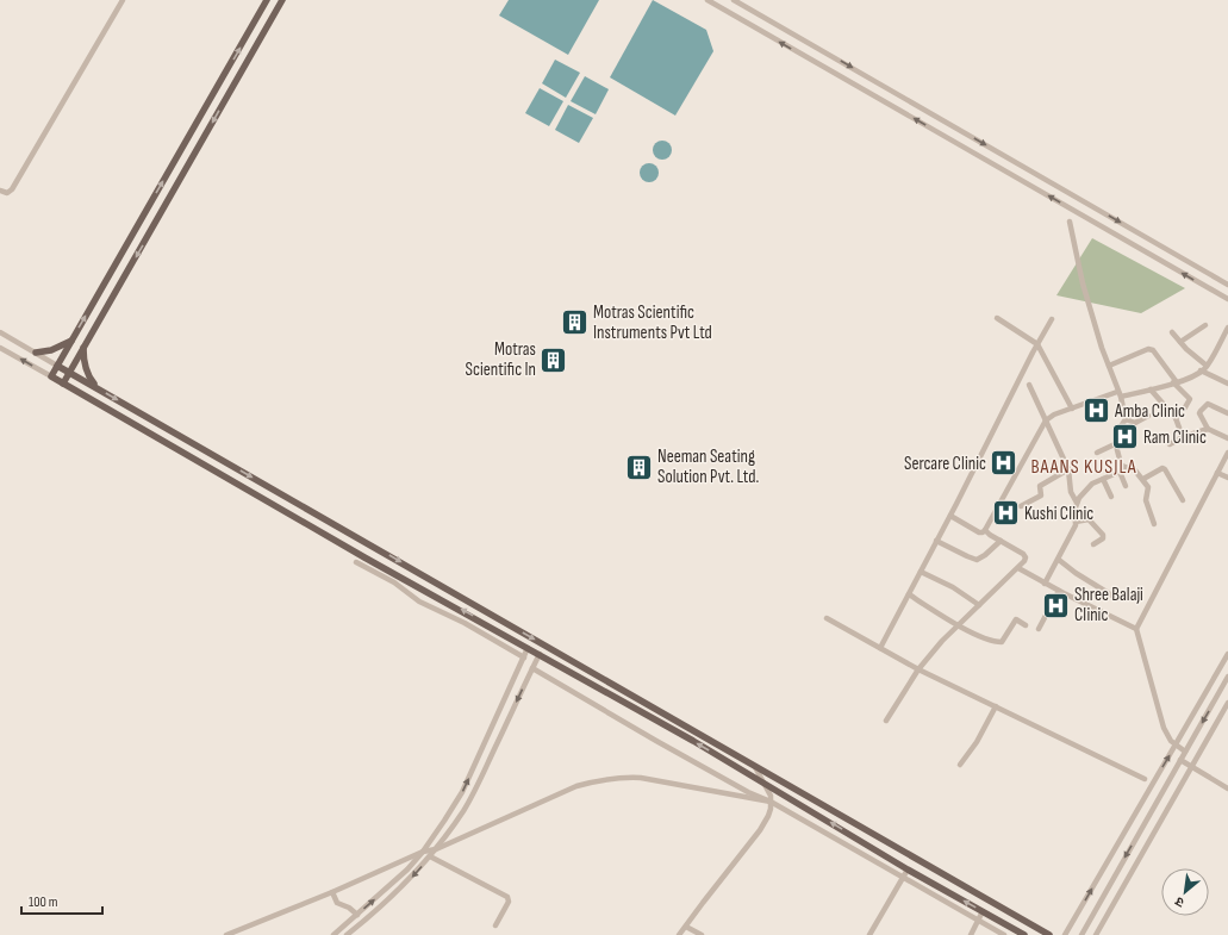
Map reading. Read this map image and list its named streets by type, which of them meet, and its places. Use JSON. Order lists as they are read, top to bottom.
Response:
{
  "districts": ["BAANS KUSJLA"],
  "places": {
    "building": ["Motras Scientific Instruments Pvt Ltd", "Motras Scientific In", "Neeman Seating Solution Pvt. Ltd."],
    "hospital": [
      "Amba Clinic",
      "Ram Clinic",
      "Sercare Clinic",
      "Kushi Clinic",
      "Shree Balaji Clinic"
    ]
  },
  "scale_bar": "100 m",
  "north": "bottom left"
}
